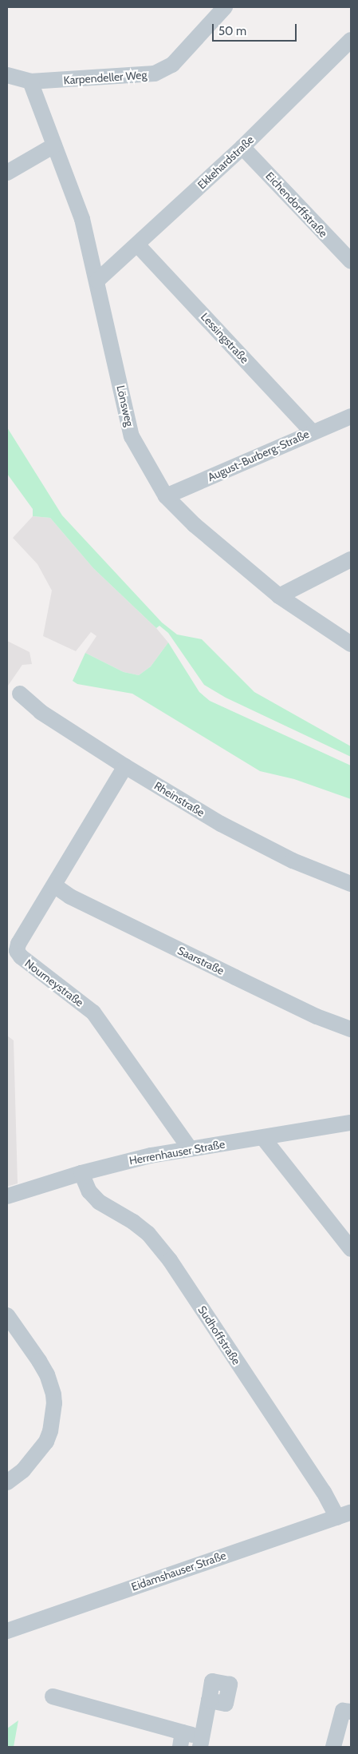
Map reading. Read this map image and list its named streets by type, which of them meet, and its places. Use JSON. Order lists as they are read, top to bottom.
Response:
{
  "streets": {
    "street": [
      "Karpendeller Weg",
      "Ekkehardstraße",
      "Eichendorffstraße",
      "Lessingstraße",
      "Lönsweg",
      "August-Burberg-Straße",
      "Rheinstraße",
      "Saarstraße",
      "Nourneystraße",
      "Herrenhauser Straße",
      "Sudhoffstraße",
      "Eidamshauser Straße"
    ]
  },
  "crossings": [
    ["Karpendeller Weg", "Lönsweg"],
    ["Ekkehardstraße", "Eichendorffstraße"],
    ["Ekkehardstraße", "Lessingstraße"],
    ["Ekkehardstraße", "Lönsweg"],
    ["Lessingstraße", "August-Burberg-Straße"],
    ["Lönsweg", "August-Burberg-Straße"],
    ["Rheinstraße", "Nourneystraße"],
    ["Saarstraße", "Nourneystraße"],
    ["Nourneystraße", "Herrenhauser Straße"],
    ["Herrenhauser Straße", "Sudhoffstraße"],
    ["Sudhoffstraße", "Eidamshauser Straße"]
  ],
  "scale_bar": "50 m"
}
